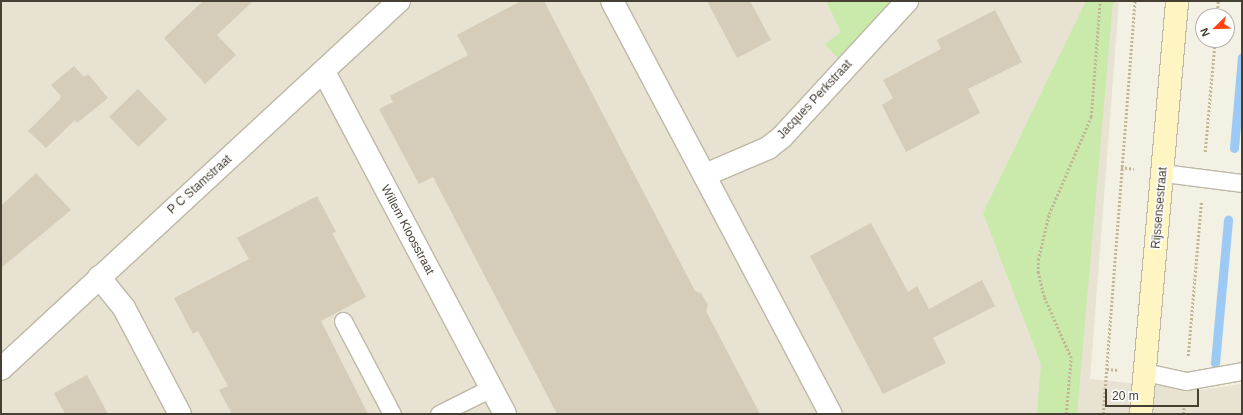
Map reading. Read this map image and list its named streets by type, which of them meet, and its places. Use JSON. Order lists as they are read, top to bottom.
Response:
{
  "streets": {
    "main road": ["Rijssensestraat"],
    "street": ["Jacques Perkstraat", "P C Stamstraat", "Willem Kloosstraat"]
  },
  "crossings": [
    ["P C Stamstraat", "Willem Kloosstraat"]
  ],
  "scale_bar": "20 m",
  "north": "bottom left"
}
